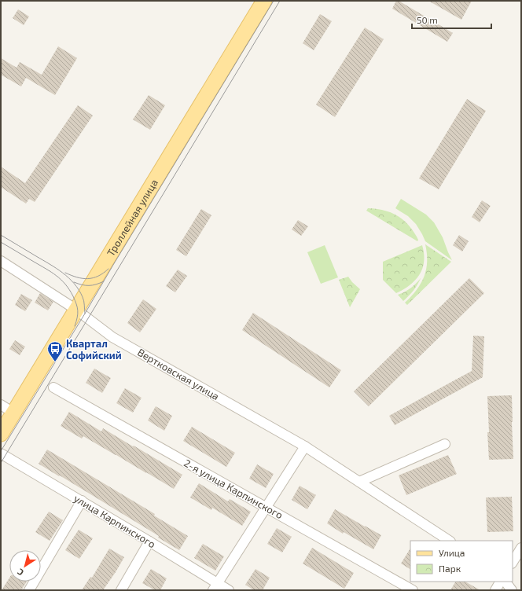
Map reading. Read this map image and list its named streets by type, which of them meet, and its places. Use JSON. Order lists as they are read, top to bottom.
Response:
{
  "streets": {
    "main road": ["Троллейная улица"],
    "street": ["Вертковская улица", "2-я улица Карпинского", "улица Карпинского"]
  },
  "crossings": [
    ["Троллейная улица", "Вертковская улица"]
  ],
  "places": {
    "bus stop": ["Квартал Софийский"]
  },
  "legend": ["Улица", "Парк"],
  "scale_bar": "50 m",
  "north": "bottom left"
}
